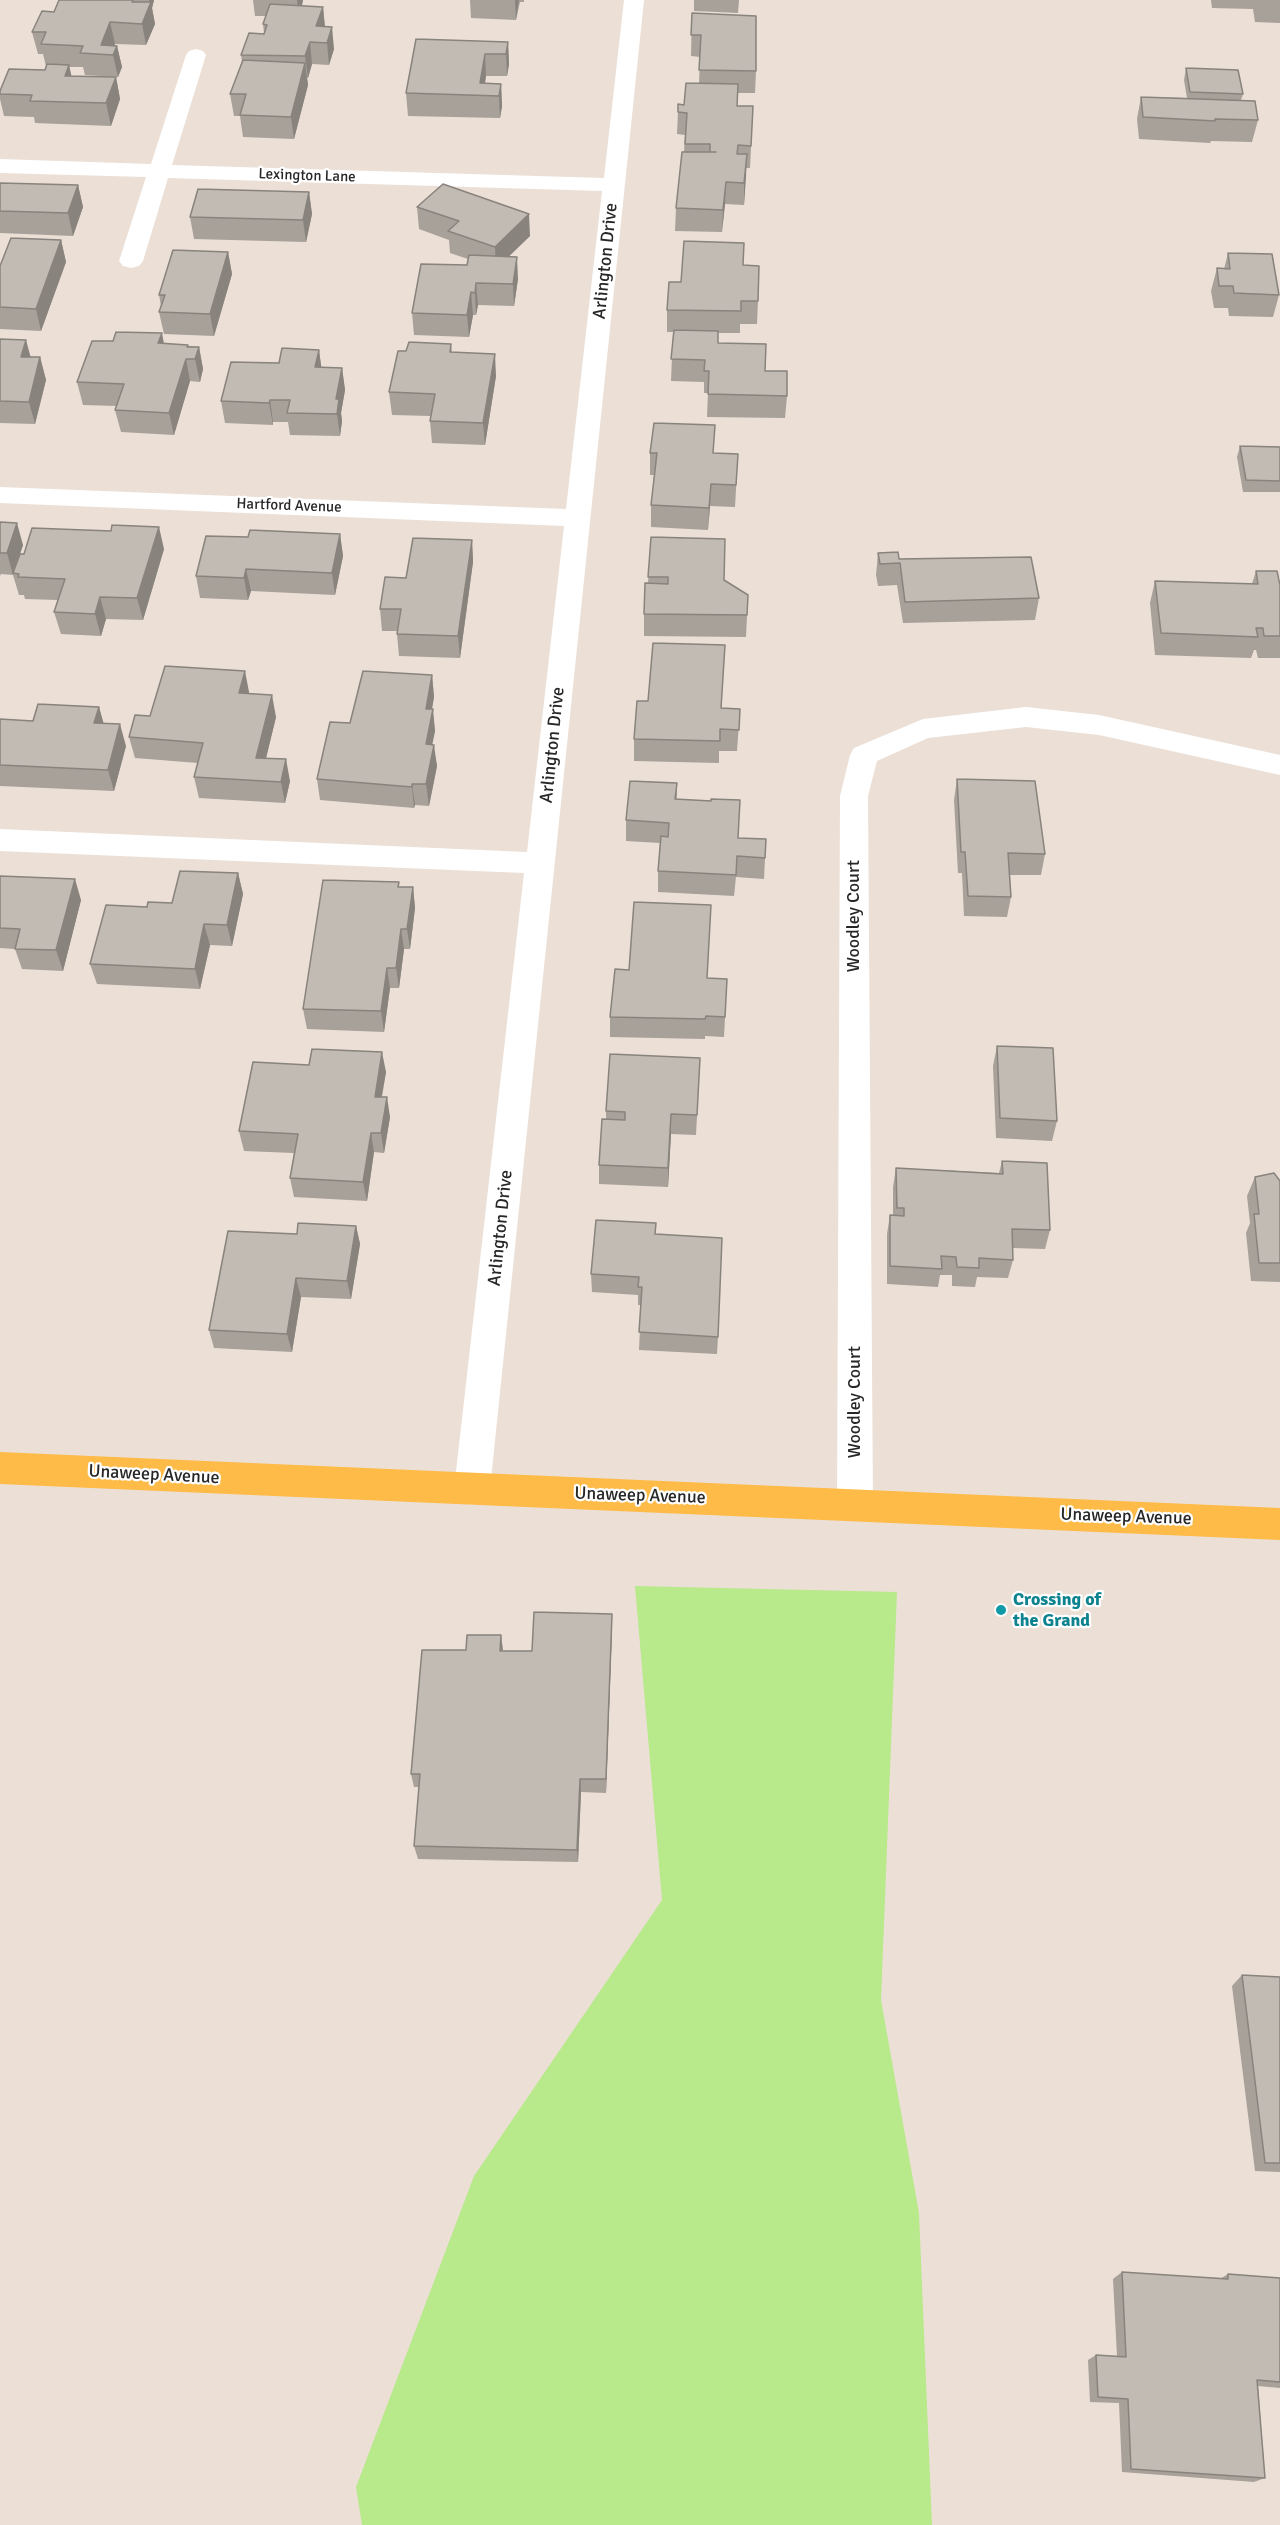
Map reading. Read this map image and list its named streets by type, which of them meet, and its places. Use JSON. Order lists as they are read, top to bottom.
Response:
{
  "streets": {
    "main road": ["Unaweep Avenue"],
    "street": [
      "Lexington Lane",
      "Arlington Drive",
      "Hartford Avenue",
      "Woodley Court"
    ]
  },
  "crossings": [
    ["Lexington Lane", "Arlington Drive"],
    ["Arlington Drive", "Hartford Avenue"],
    ["Arlington Drive", "Unaweep Avenue"],
    ["Woodley Court", "Unaweep Avenue"]
  ],
  "places": ["Crossing of the Grand"]
}
